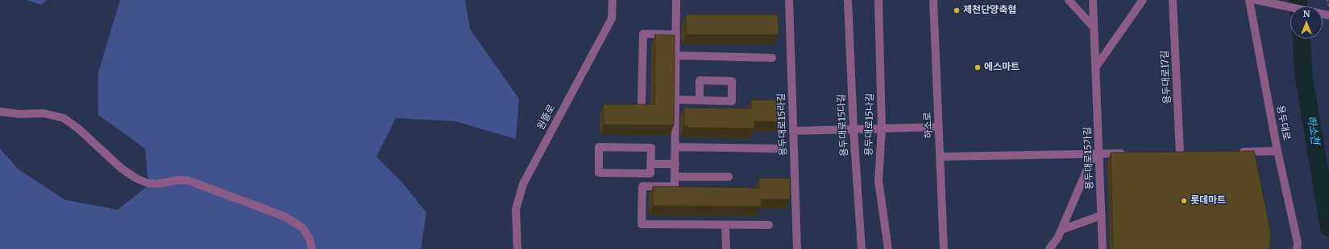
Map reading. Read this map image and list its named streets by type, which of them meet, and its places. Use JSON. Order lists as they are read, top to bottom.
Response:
{
  "streets": {
    "street": [
      "용두대로17길",
      "원뜰로",
      "용두대로",
      "용두대로15라길",
      "용두대로15나길",
      "용두대로15다길",
      "하소로",
      "용두대로15가길"
    ]
  },
  "water": ["하소천"],
  "places": ["제천단양축협", "에스마트", "롯데마트"],
  "north": "top"
}
